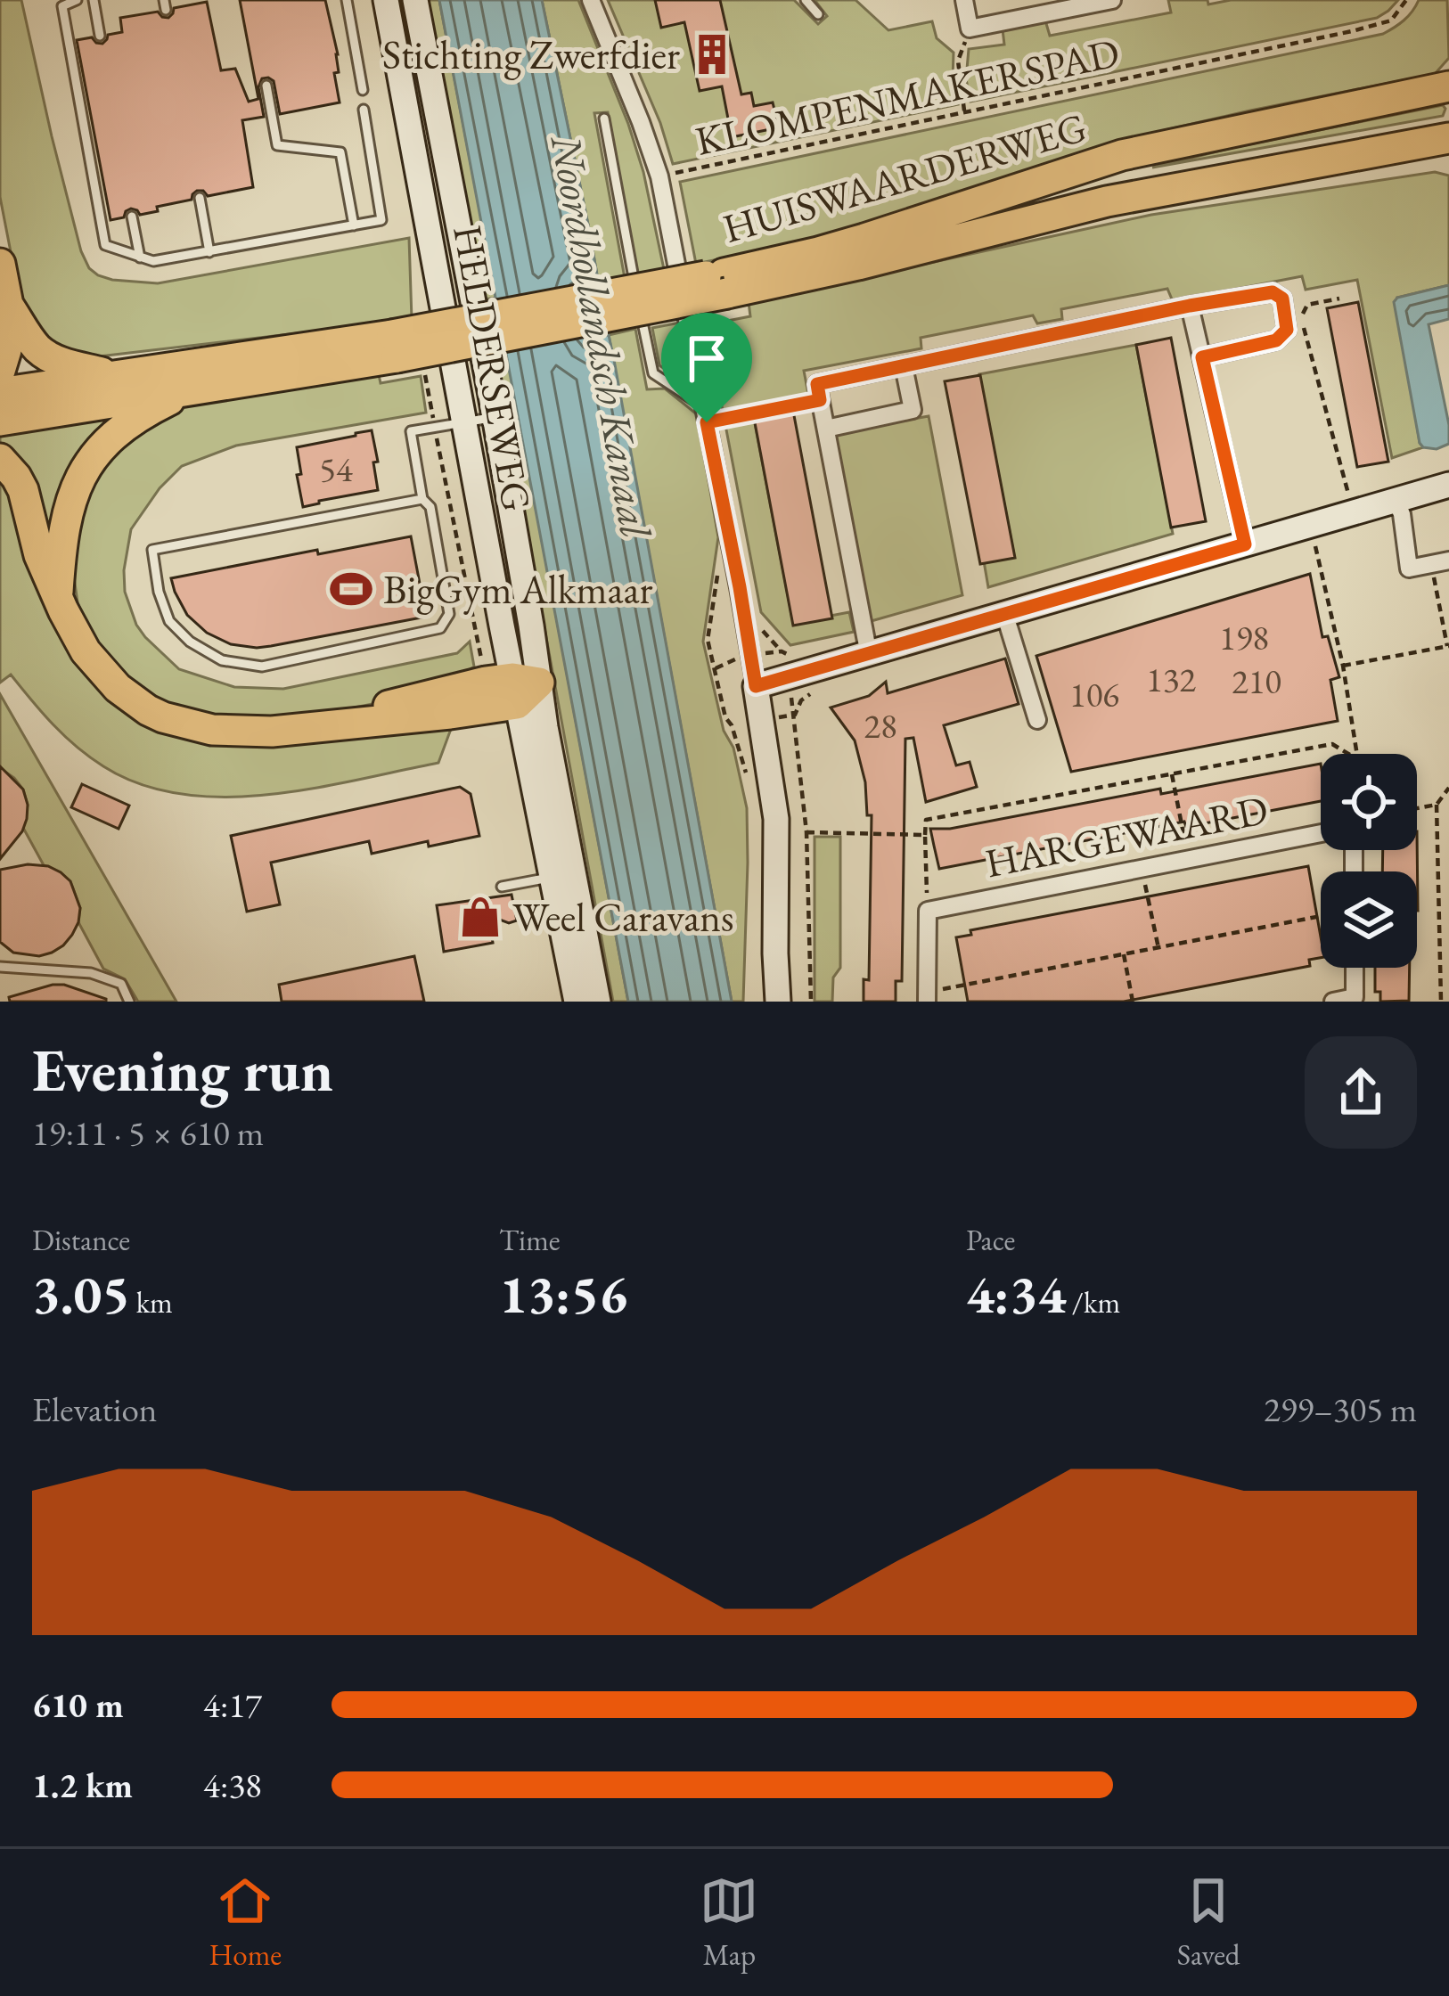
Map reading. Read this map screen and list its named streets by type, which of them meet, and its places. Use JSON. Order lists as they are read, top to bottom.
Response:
{
  "streets": {
    "highway": ["HUISWAARDERWEG"],
    "main road": ["HELDERSEWEG"],
    "street": ["HARGEWAARD"],
    "path": ["KLOMPENMAKERSPAD"]
  },
  "water": ["Noordhollandsch Kanaal"],
  "places": {
    "building": ["Stichting Zwerfdier"],
    "sports": ["BigGym Alkmaar"],
    "shop": ["Weel Caravans"]
  },
  "house_numbers": [
    "54",
    "198",
    "132",
    "210",
    "106",
    "28"
  ],
  "page": {
    "heading": ["Evening run", "19:11 · 5 × 610 m"],
    "stats": [
      ["Distance", "3.05 km"],
      ["Time", "13:56"],
      ["Pace", "4:34 /km"]
    ],
    "chart": ["Elevation", "299–305 m"],
    "list": [
      {
        "name": "610 m",
        "note": "4:17"
      },
      {
        "name": "1.2 km",
        "note": "4:38"
      }
    ],
    "tabs": ["Home", "Map", "Saved"]
  }
}
